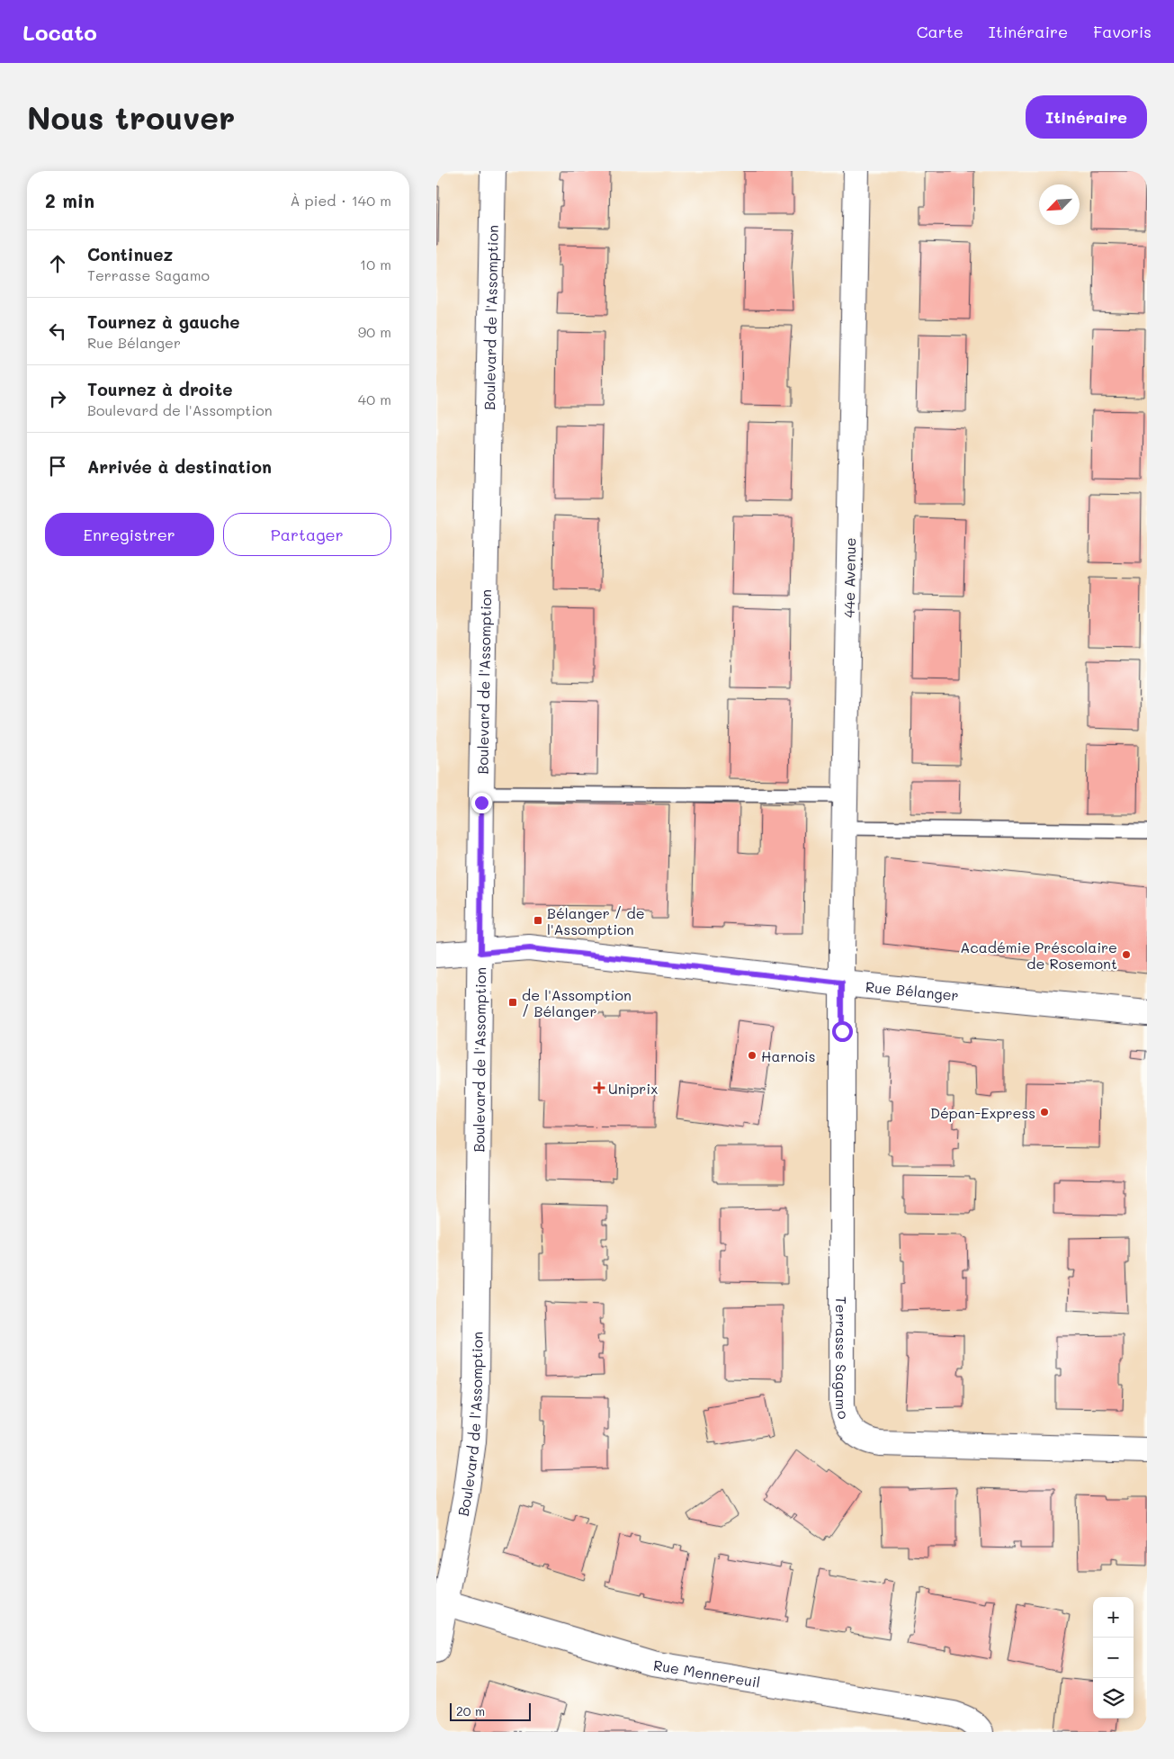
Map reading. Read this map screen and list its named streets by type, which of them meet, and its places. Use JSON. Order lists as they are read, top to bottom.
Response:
{
  "streets": {
    "street": [
      "Boulevard de l'Assomption",
      "44e Avenue",
      "Rue Bélanger",
      "Terrasse Sagamo",
      "Rue Mennereuil"
    ]
  },
  "crossings": [
    ["Boulevard de l'Assomption", "Rue Bélanger"],
    ["Boulevard de l'Assomption", "Rue Mennereuil"],
    ["44e Avenue", "Rue Bélanger"],
    ["44e Avenue", "Terrasse Sagamo"],
    ["Rue Bélanger", "Terrasse Sagamo"]
  ],
  "places": {
    "transit": ["Bélanger / de l'Assomption", "de l'Assomption / Bélanger"],
    "other": ["Académie Préscolaire de Rosemont", "Harnois", "Dépan-Express"],
    "health": ["Uniprix"]
  },
  "scale_bar": "20 m",
  "north": "bottom left",
  "page": {
    "header": "Locato",
    "nav": ["Carte", "Itinéraire", "Favoris"],
    "buttons": [
      "Itinéraire",
      ["Enregistrer", "Partager"]
    ],
    "title": "Nous trouver",
    "heading": ["2 min", "À pied · 140 m"],
    "list": [
      ["Continuez", "Terrasse Sagamo", "10 m"],
      ["Tournez à gauche", "Rue Bélanger", "90 m"],
      ["Tournez à droite", "Boulevard de l'Assomption", "40 m"],
      "Arrivée à destination"
    ],
    "map_buttons": ["+", "−"],
    "scale": "20 m"
  }
}
